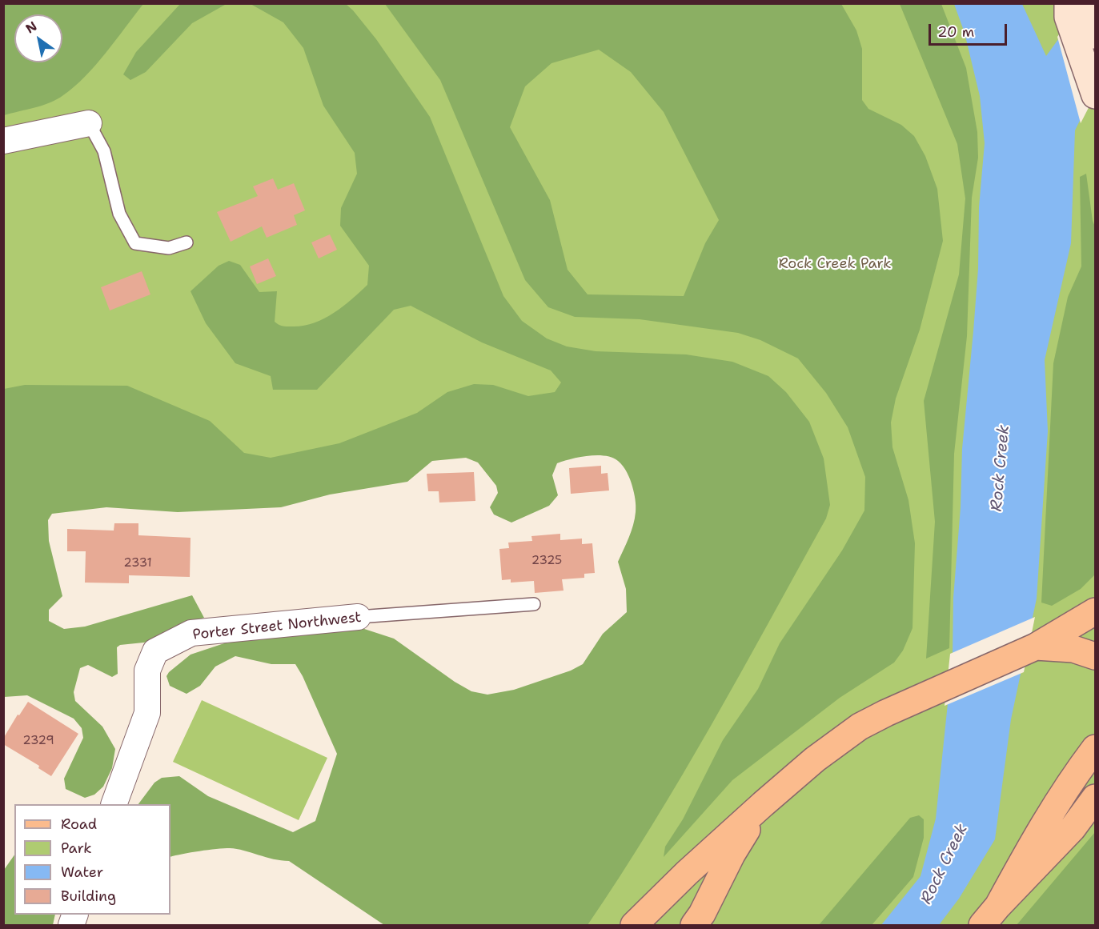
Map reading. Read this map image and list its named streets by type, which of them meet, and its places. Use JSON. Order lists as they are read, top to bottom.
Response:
{
  "streets": {
    "street": ["Porter Street Northwest"]
  },
  "water": ["Rock Creek"],
  "parks": ["Rock Creek Park"],
  "house_numbers": ["2325", "2331", "2329"],
  "legend": [
    "Road",
    "Park",
    "Water",
    "Building"
  ],
  "scale_bar": "20 m",
  "north": "top left"
}
